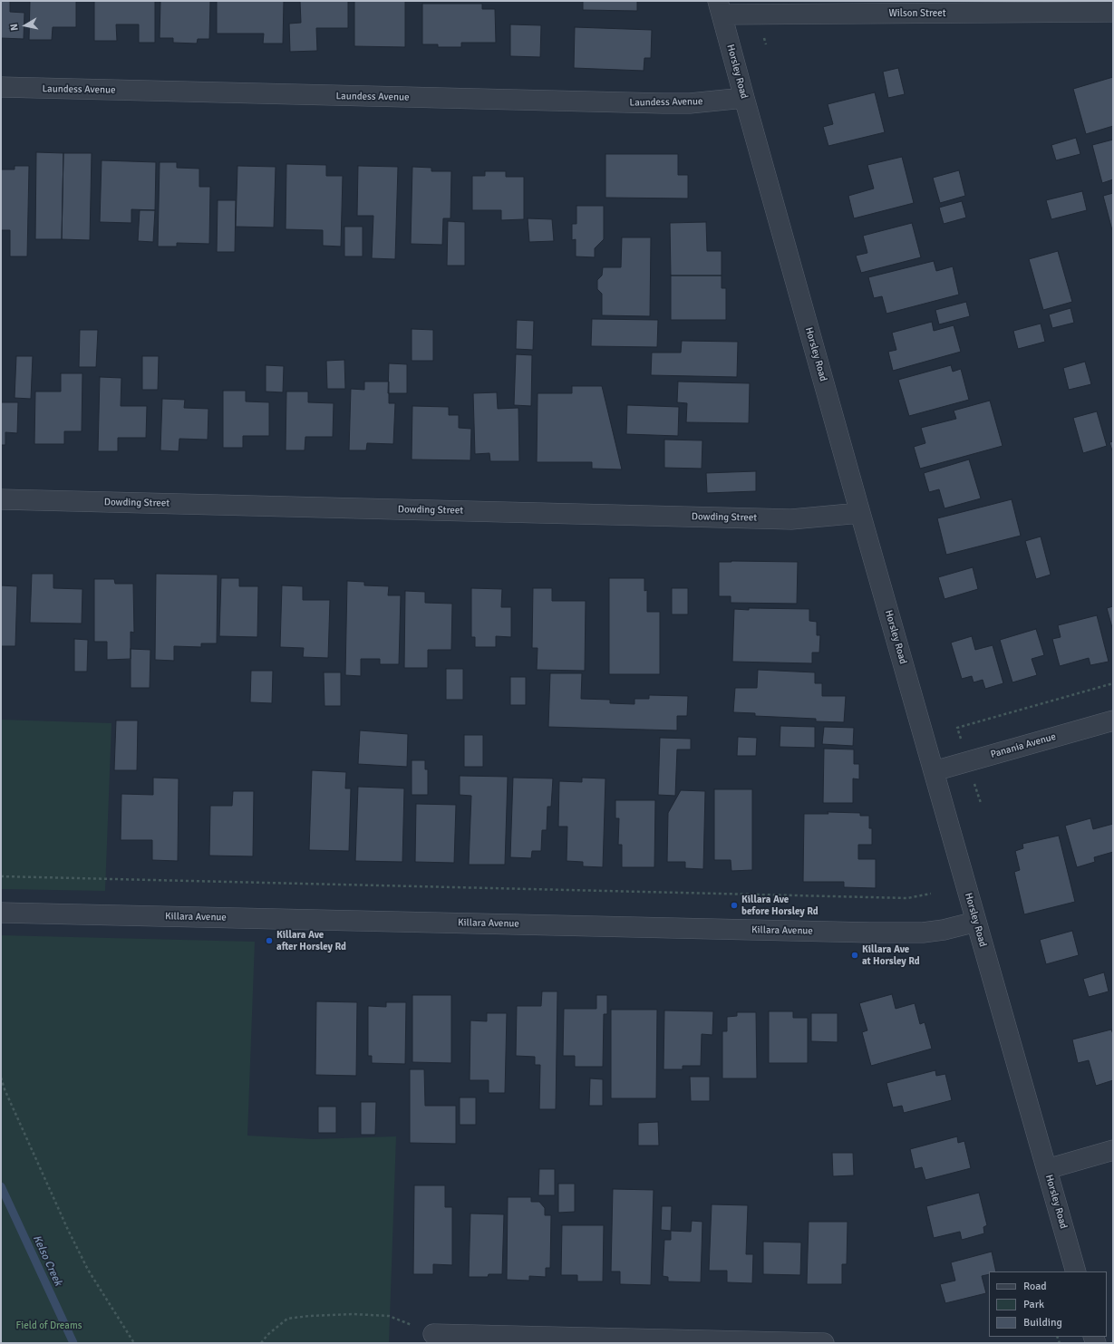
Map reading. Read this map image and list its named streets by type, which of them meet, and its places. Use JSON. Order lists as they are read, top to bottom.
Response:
{
  "streets": {
    "street": [
      "Wilson Street",
      "Horsley Road",
      "Laundess Avenue",
      "Dowding Street",
      "Panania Avenue",
      "Killara Avenue"
    ]
  },
  "crossings": [
    ["Wilson Street", "Horsley Road"],
    ["Horsley Road", "Laundess Avenue"],
    ["Horsley Road", "Dowding Street"],
    ["Horsley Road", "Panania Avenue"],
    ["Horsley Road", "Killara Avenue"]
  ],
  "water": ["Kelso Creek"],
  "parks": ["Field of Dreams"],
  "places": ["Killara Ave before Horsley Rd", "Killara Ave after Horsley Rd", "Killara Ave at Horsley Rd"],
  "legend": ["Road", "Park", "Building"],
  "north": "left"
}
